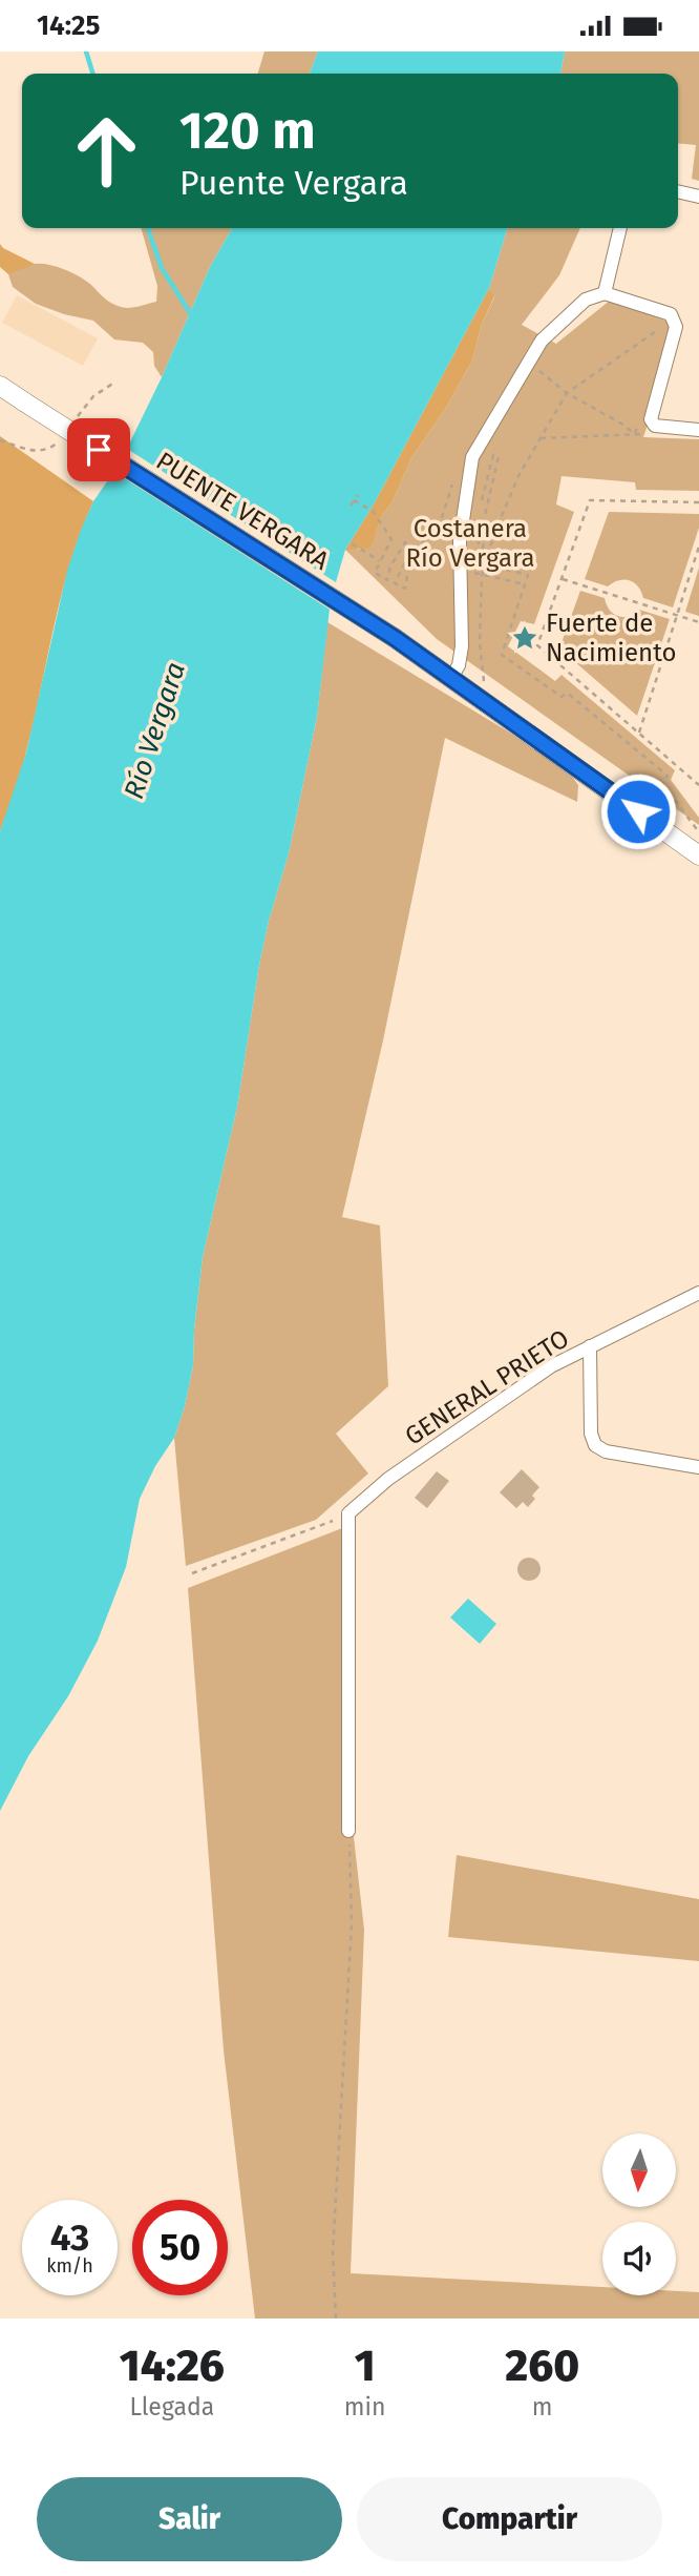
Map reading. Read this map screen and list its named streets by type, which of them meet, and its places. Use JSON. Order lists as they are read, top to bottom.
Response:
{
  "streets": {
    "main road": ["PUENTE VERGARA"],
    "street": ["GENERAL PRIETO"]
  },
  "water": ["Río Vergara"],
  "parks": ["Costanera Río Vergara"],
  "places": {
    "place": ["Fuerte de Nacimiento"]
  },
  "north": "bottom",
  "page": {
    "status": "14:25",
    "turn": ["120 m", "Puente Vergara"],
    "speed": "43 km/h",
    "limit": "50",
    "eta": [
      "14:26",
      "Llegada",
      "1",
      "min",
      "260",
      "m"
    ],
    "buttons": ["Salir", "Compartir"]
  }
}
